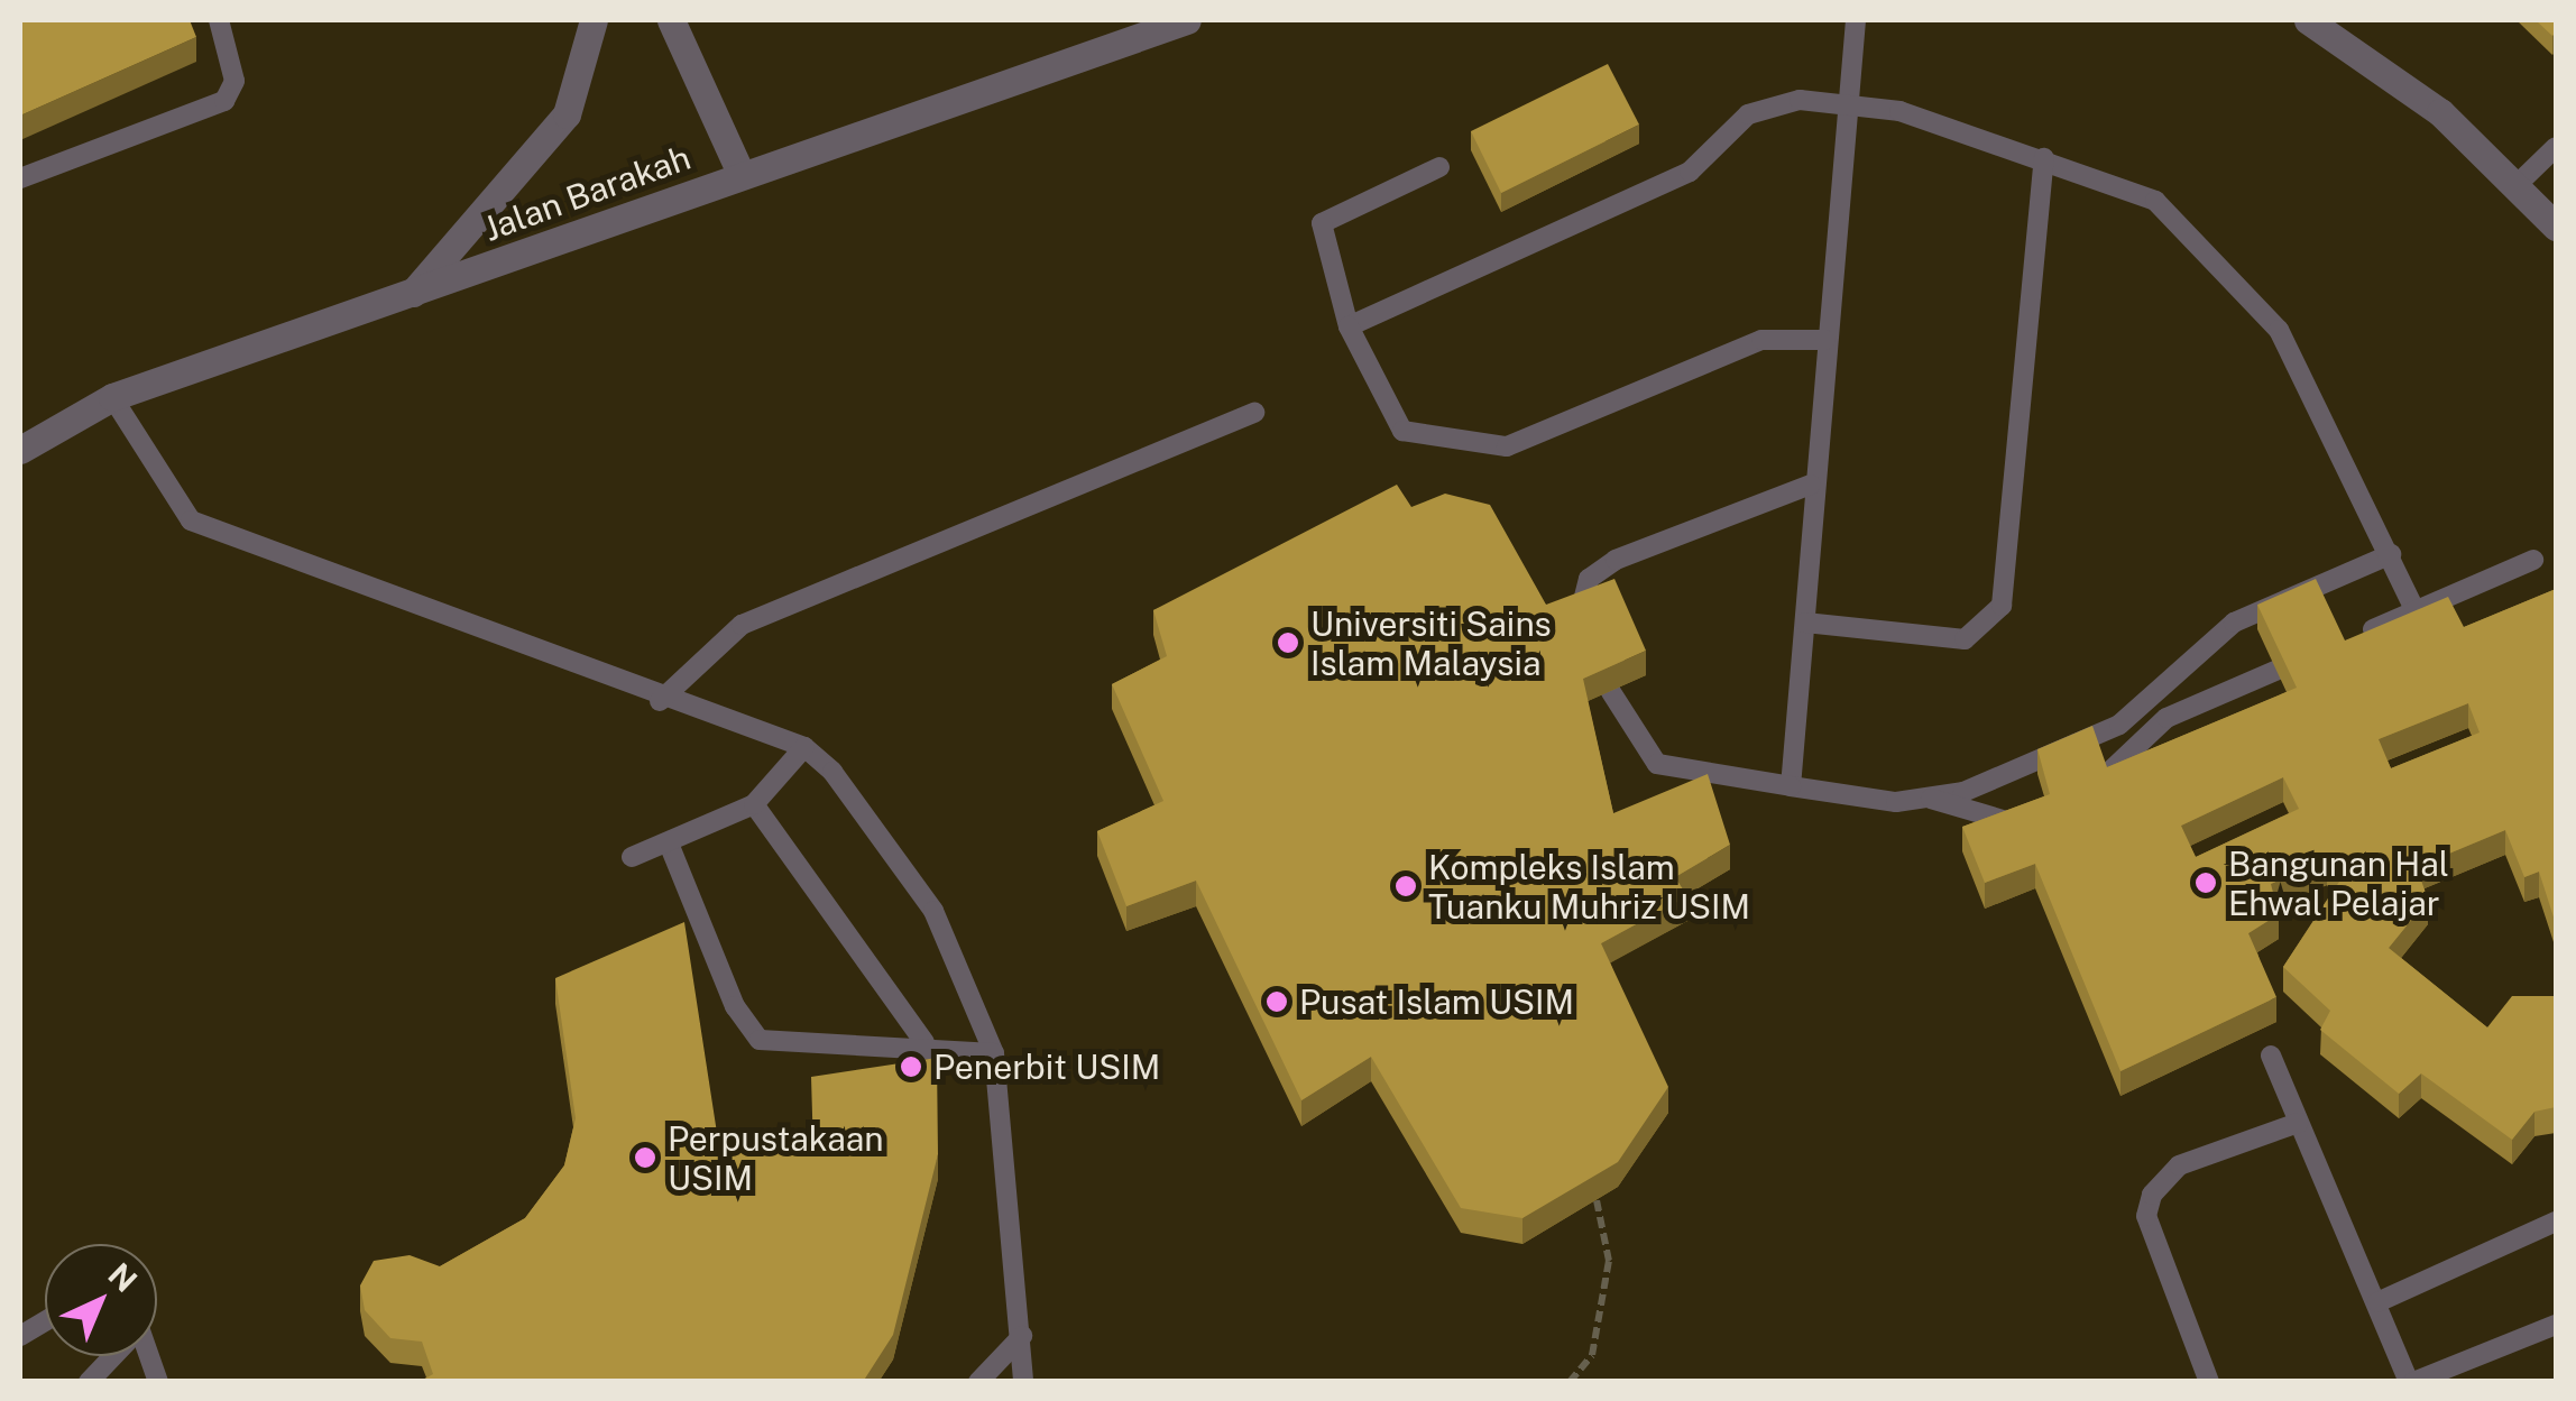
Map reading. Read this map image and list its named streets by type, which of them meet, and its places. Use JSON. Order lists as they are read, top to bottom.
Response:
{
  "streets": {
    "street": ["Jalan Barakah"]
  },
  "places": [
    "Universiti Sains Islam Malaysia",
    "Bangunan Hal Ehwal Pelajar",
    "Kompleks Islam Tuanku Muhriz USIM",
    "Pusat Islam USIM",
    "Penerbit USIM",
    "Perpustakaan USIM"
  ],
  "north": "top right"
}
